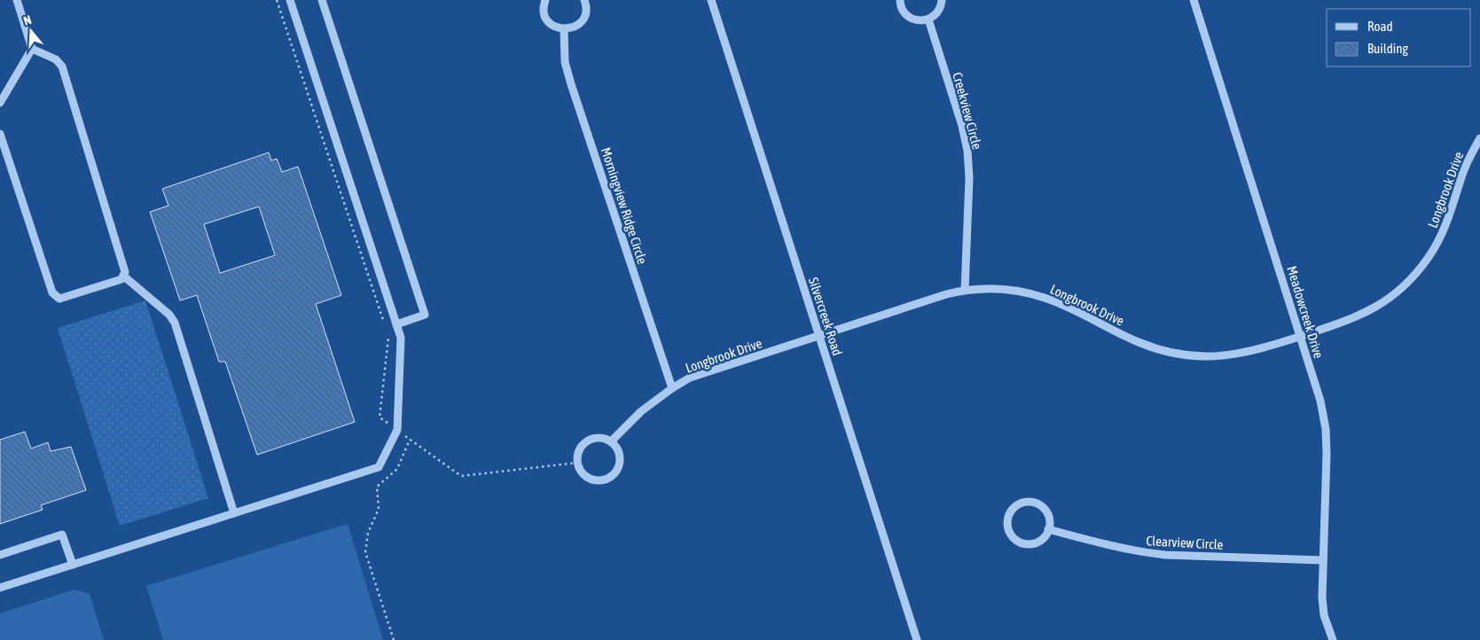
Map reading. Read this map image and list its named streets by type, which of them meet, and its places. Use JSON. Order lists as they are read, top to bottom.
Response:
{
  "streets": {
    "street": [
      "Creekview Circle",
      "Longbrook Drive",
      "Morningview Ridge Circle",
      "Meadowcreek Drive",
      "Silvercreek Road",
      "Clearview Circle"
    ]
  },
  "crossings": [
    ["Creekview Circle", "Longbrook Drive"],
    ["Longbrook Drive", "Morningview Ridge Circle"],
    ["Longbrook Drive", "Meadowcreek Drive"],
    ["Longbrook Drive", "Silvercreek Road"],
    ["Meadowcreek Drive", "Clearview Circle"]
  ],
  "legend": ["Road", "Building"],
  "north": "top"
}
